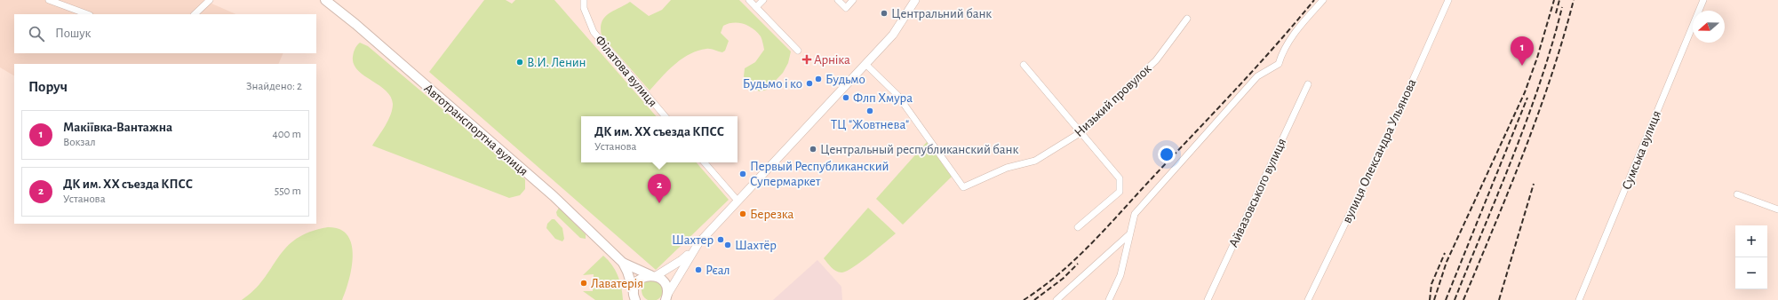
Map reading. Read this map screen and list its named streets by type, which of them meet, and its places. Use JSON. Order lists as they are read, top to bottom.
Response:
{
  "streets": {
    "main road": ["Автотранспортна вулиця"],
    "street": [
      "Філатова вулиця",
      "Низький провулок",
      "Сумська вулиця",
      "вулиця Олександра Ульянова",
      "Айвазовського вулиця"
    ]
  },
  "places": {
    "other": [
      "Центральний банк",
      "В.И. Ленин",
      "Будьмо",
      "Будьмо і ко",
      "Флп Хмура",
      "ТЦ \"Жовтнева\"",
      "Центральный республиканский банк",
      "Первый Республиканский Супермаркет",
      "Березка",
      "Шахтер",
      "Шахтёр",
      "Рєал",
      "Лаватерія"
    ],
    "health": ["Арніка"]
  },
  "north": "left",
  "page": {
    "search": "Пошук",
    "pins": ["1", "2"],
    "heading": ["Поруч", "Знайдено: 2"],
    "list": [
      {
        "mark": "1",
        "name": "Макіївка-Вантажна",
        "note": "Вокзал",
        "value": "400 m"
      },
      {
        "mark": "2",
        "name": "ДК им. XX съезда КПСС",
        "note": "Установа",
        "value": "550 m"
      }
    ],
    "popup": ["ДК им. XX съезда КПСС", "Установа"],
    "map_buttons": ["+", "−"]
  }
}
